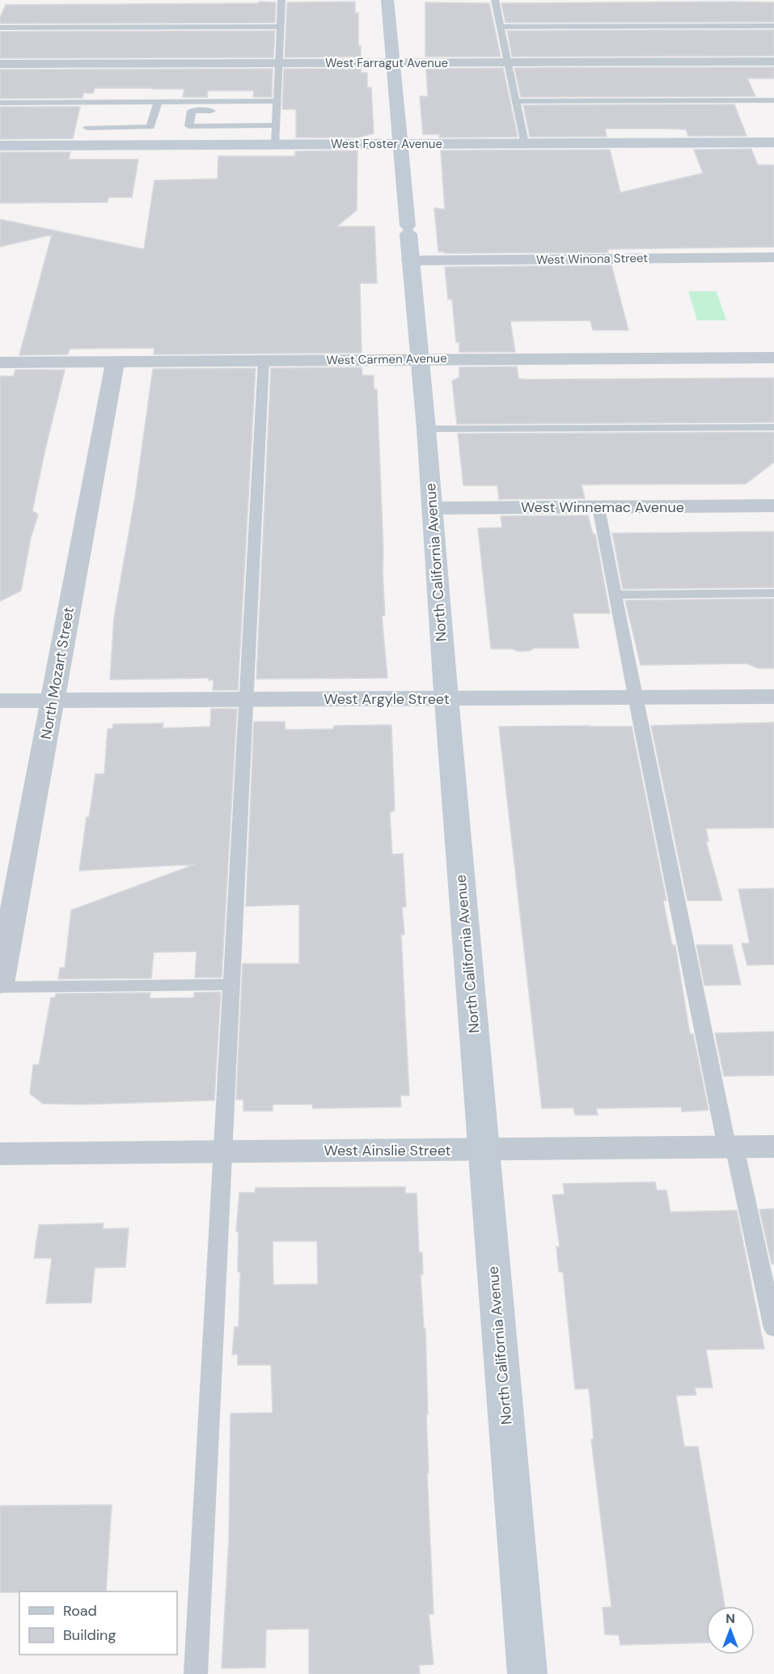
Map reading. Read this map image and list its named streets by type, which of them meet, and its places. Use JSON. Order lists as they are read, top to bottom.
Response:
{
  "streets": {
    "main road": ["West Foster Avenue", "North California Avenue"],
    "street": [
      "West Farragut Avenue",
      "West Winona Street",
      "West Carmen Avenue",
      "West Winnemac Avenue",
      "North Mozart Street",
      "West Argyle Street",
      "West Ainslie Street"
    ]
  },
  "crossings": [
    ["West Farragut Avenue", "North California Avenue"],
    ["West Foster Avenue", "North California Avenue"],
    ["West Winona Street", "North California Avenue"],
    ["West Carmen Avenue", "North California Avenue"],
    ["West Carmen Avenue", "North Mozart Street"],
    ["West Winnemac Avenue", "North California Avenue"],
    ["North California Avenue", "West Argyle Street"],
    ["North California Avenue", "West Ainslie Street"],
    ["North Mozart Street", "West Argyle Street"]
  ],
  "legend": ["Road", "Building"],
  "north": "top"
}
